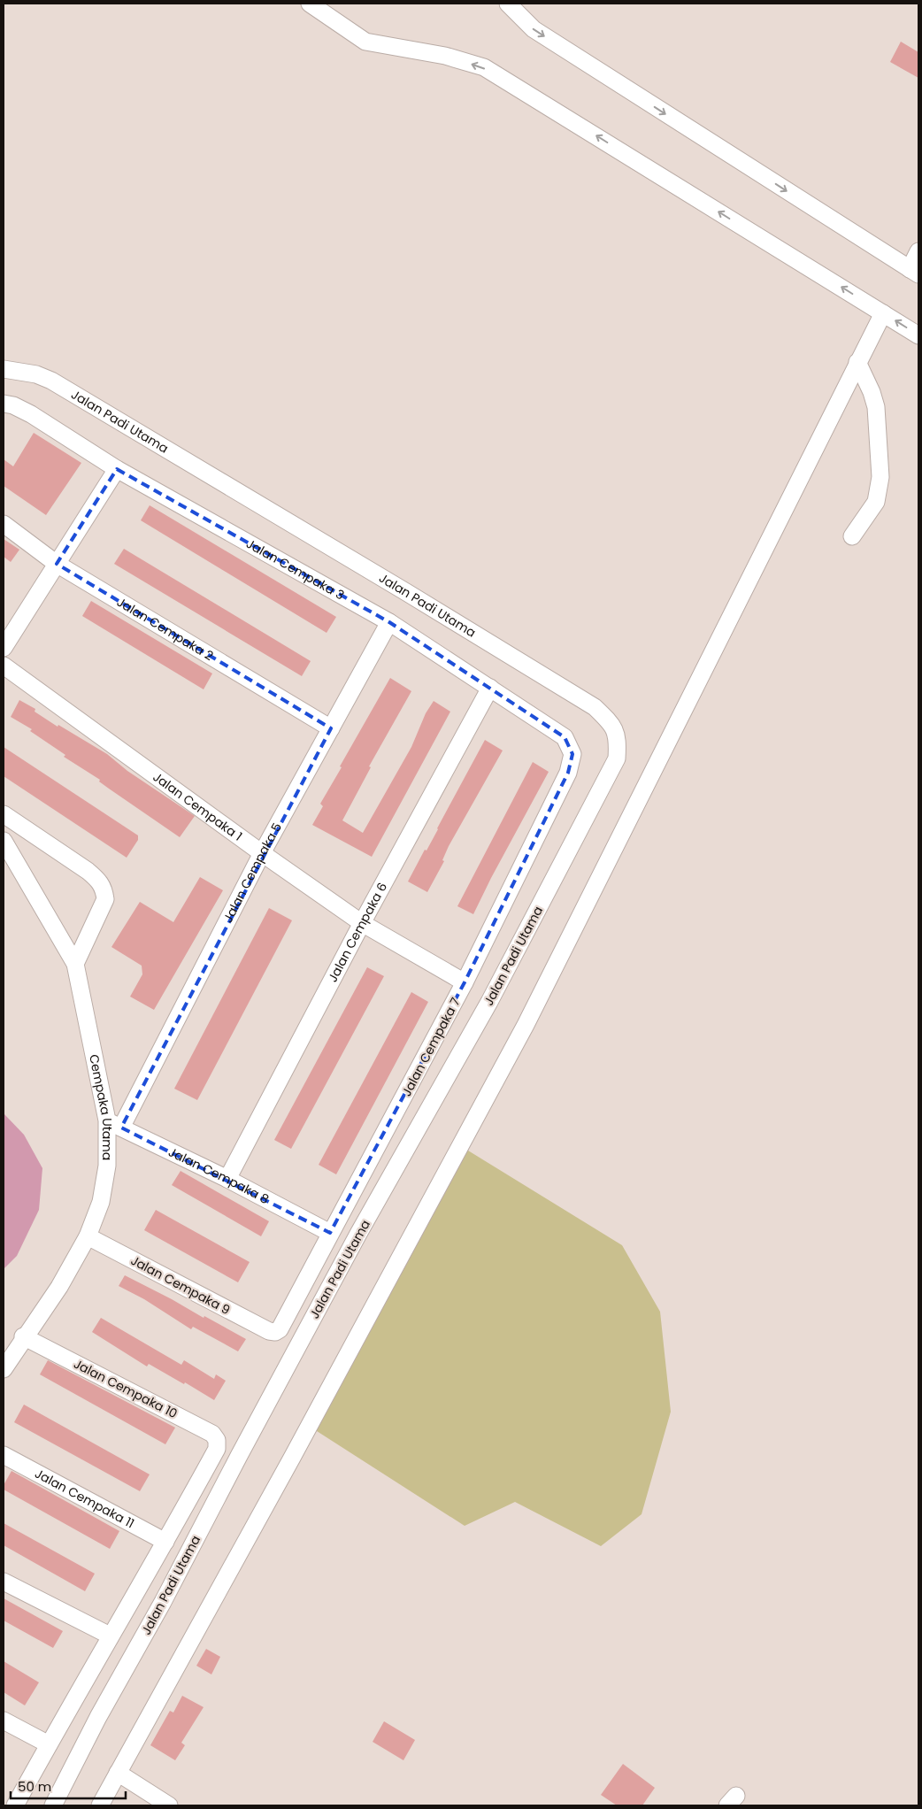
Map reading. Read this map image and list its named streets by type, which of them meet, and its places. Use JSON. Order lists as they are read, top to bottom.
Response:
{
  "streets": {
    "street": [
      "Jalan Padi Utama",
      "Jalan Cempaka 3",
      "Jalan Cempaka 2",
      "Jalan Cempaka 1",
      "Jalan Cempaka 5",
      "Jalan Cempaka 6",
      "Jalan Cempaka 7",
      "Cempaka Utama",
      "Jalan Cempaka 8",
      "Jalan Cempaka 9",
      "Jalan Cempaka 10",
      "Jalan Cempaka 11"
    ]
  },
  "crossings": [
    ["Jalan Cempaka 3", "Jalan Cempaka 5"],
    ["Jalan Cempaka 3", "Jalan Cempaka 6"],
    ["Jalan Cempaka 3", "Jalan Cempaka 7"],
    ["Jalan Cempaka 2", "Jalan Cempaka 5"],
    ["Jalan Cempaka 1", "Jalan Cempaka 5"],
    ["Jalan Cempaka 1", "Jalan Cempaka 6"],
    ["Jalan Cempaka 1", "Jalan Cempaka 7"],
    ["Jalan Cempaka 5", "Cempaka Utama"],
    ["Jalan Cempaka 5", "Jalan Cempaka 8"],
    ["Jalan Cempaka 6", "Jalan Cempaka 8"],
    ["Jalan Cempaka 7", "Jalan Cempaka 8"],
    ["Jalan Cempaka 7", "Jalan Cempaka 9"],
    ["Cempaka Utama", "Jalan Cempaka 8"],
    ["Cempaka Utama", "Jalan Cempaka 9"],
    ["Cempaka Utama", "Jalan Cempaka 10"],
    ["Jalan Cempaka 10", "Jalan Cempaka 11"]
  ],
  "scale_bar": "50 m"
}
